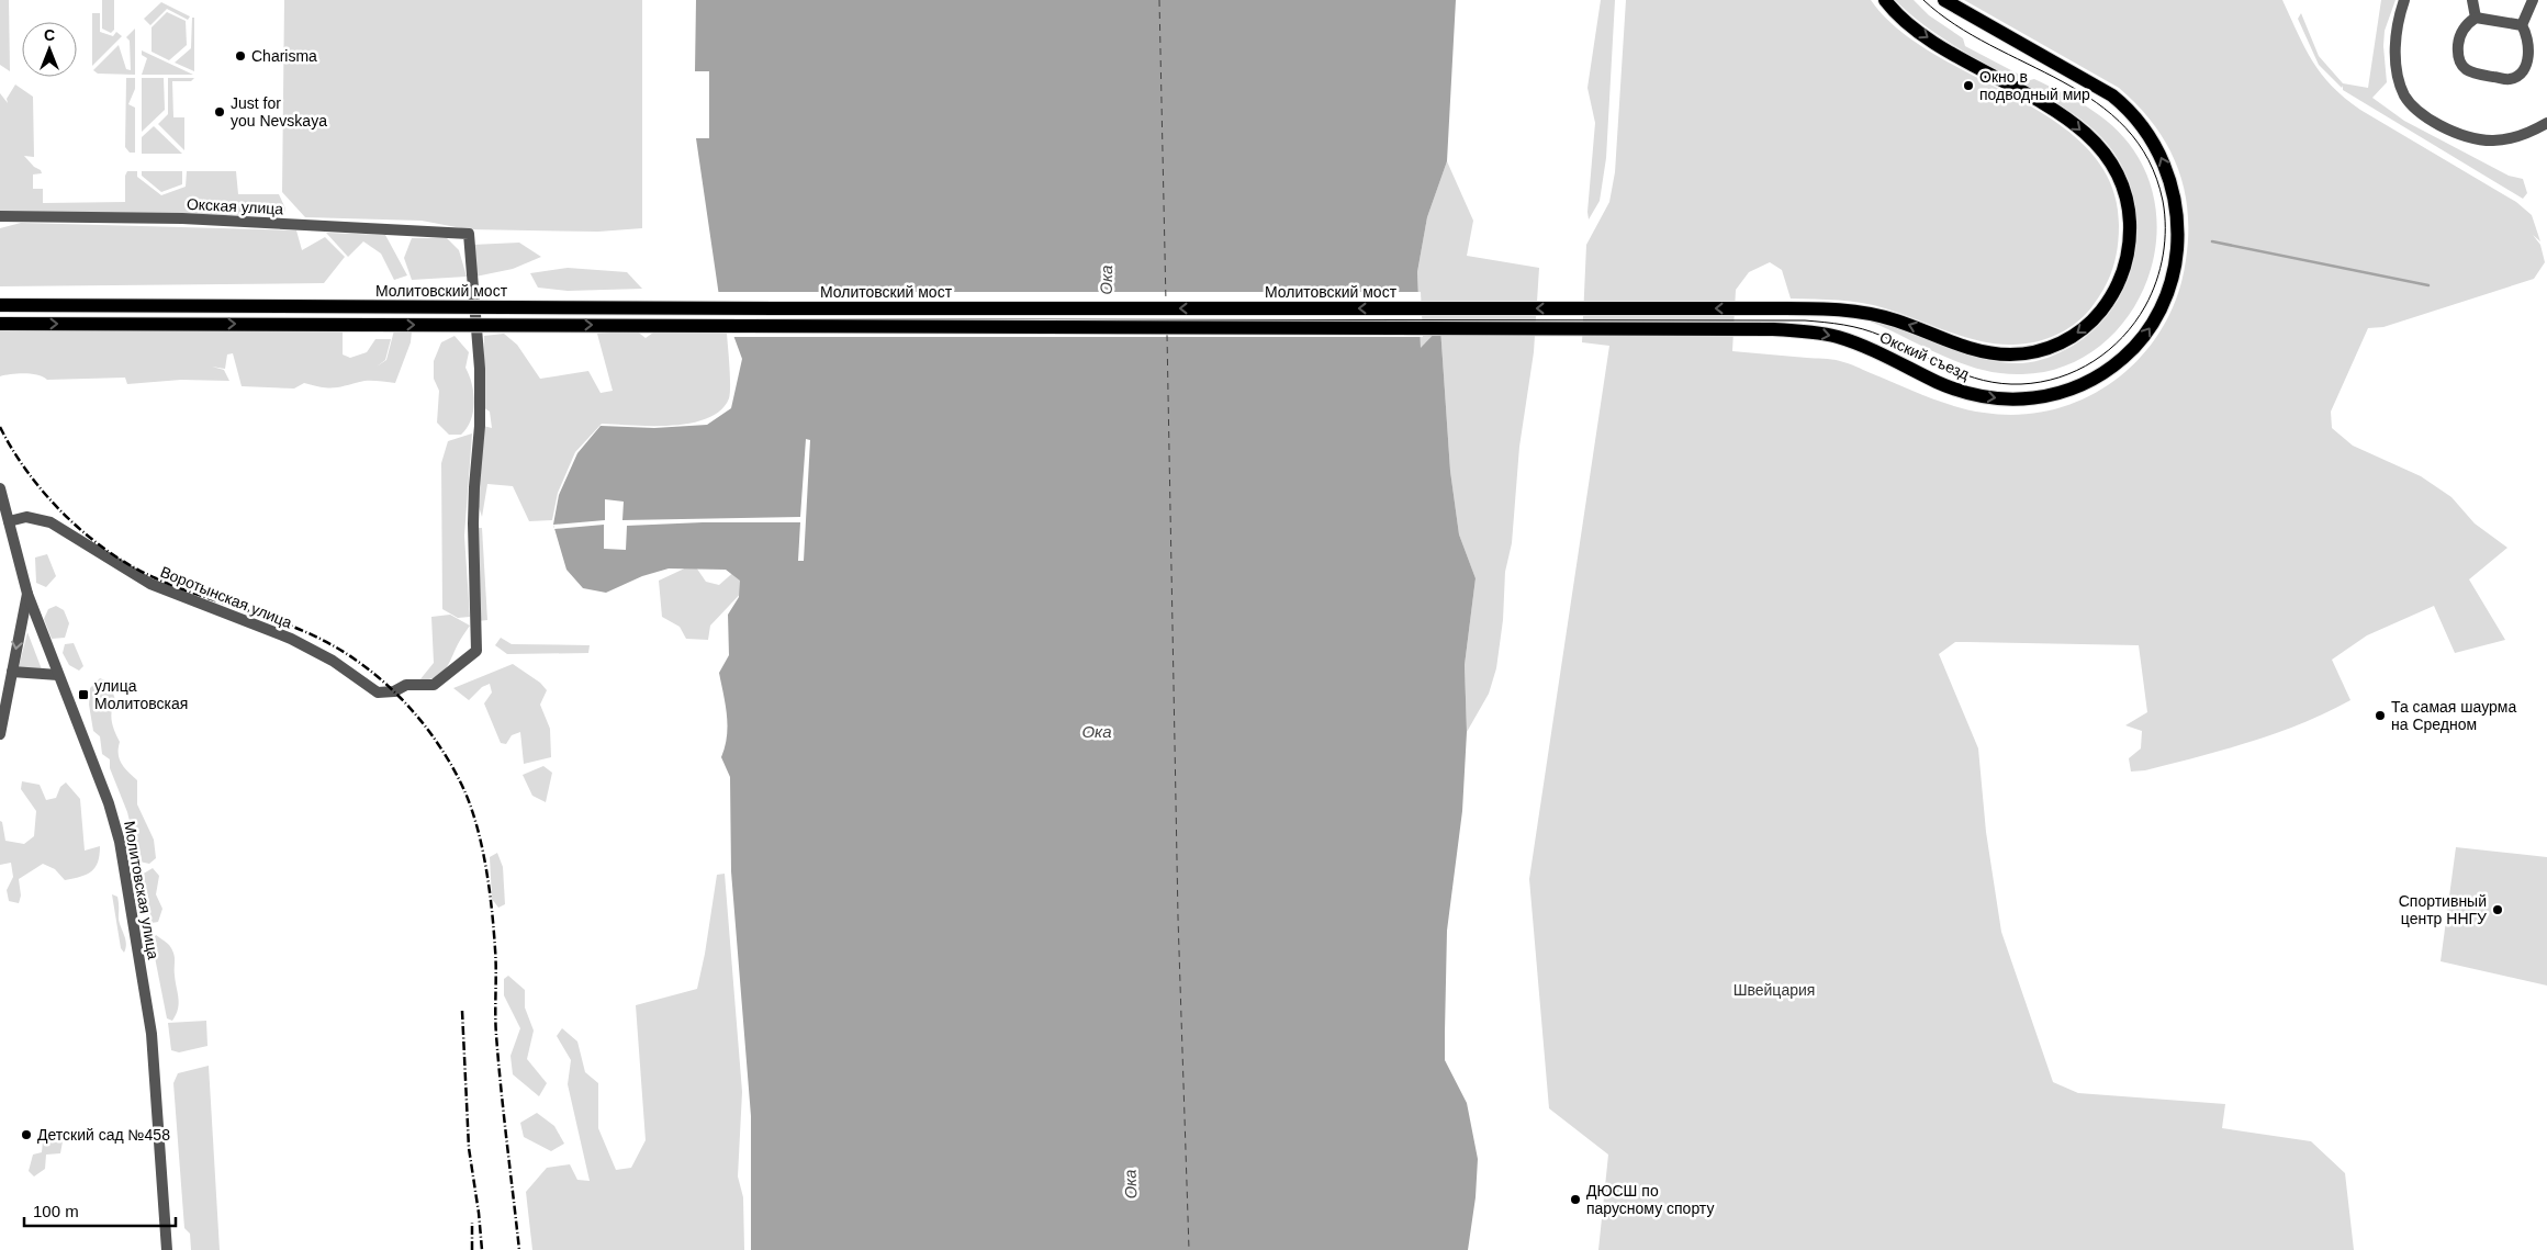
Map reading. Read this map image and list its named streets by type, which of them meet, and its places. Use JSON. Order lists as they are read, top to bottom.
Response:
{
  "streets": {
    "main road": ["Молитовский мост", "Окский съезд"],
    "street": ["Окская улица", "Воротынская улица", "Молитовская улица"]
  },
  "crossings": [
    ["Окская улица", "Воротынская улица"],
    ["Молитовский мост", "Окский съезд"],
    ["Воротынская улица", "Молитовская улица"]
  ],
  "one_way": ["Молитовский мост"],
  "water": ["Ока"],
  "parks": ["Швейцария"],
  "places": {
    "other": [
      "Charisma",
      "Окно в подводный мир",
      "Just for you Nevskaya",
      "Та самая шаурма на Средном",
      "Спортивный центр ННГУ",
      "Детский сад №458",
      "ДЮСШ по парусному спорту"
    ],
    "transit": ["улица Молитовская"]
  },
  "scale_bar": "100 m",
  "north": "top"
}
